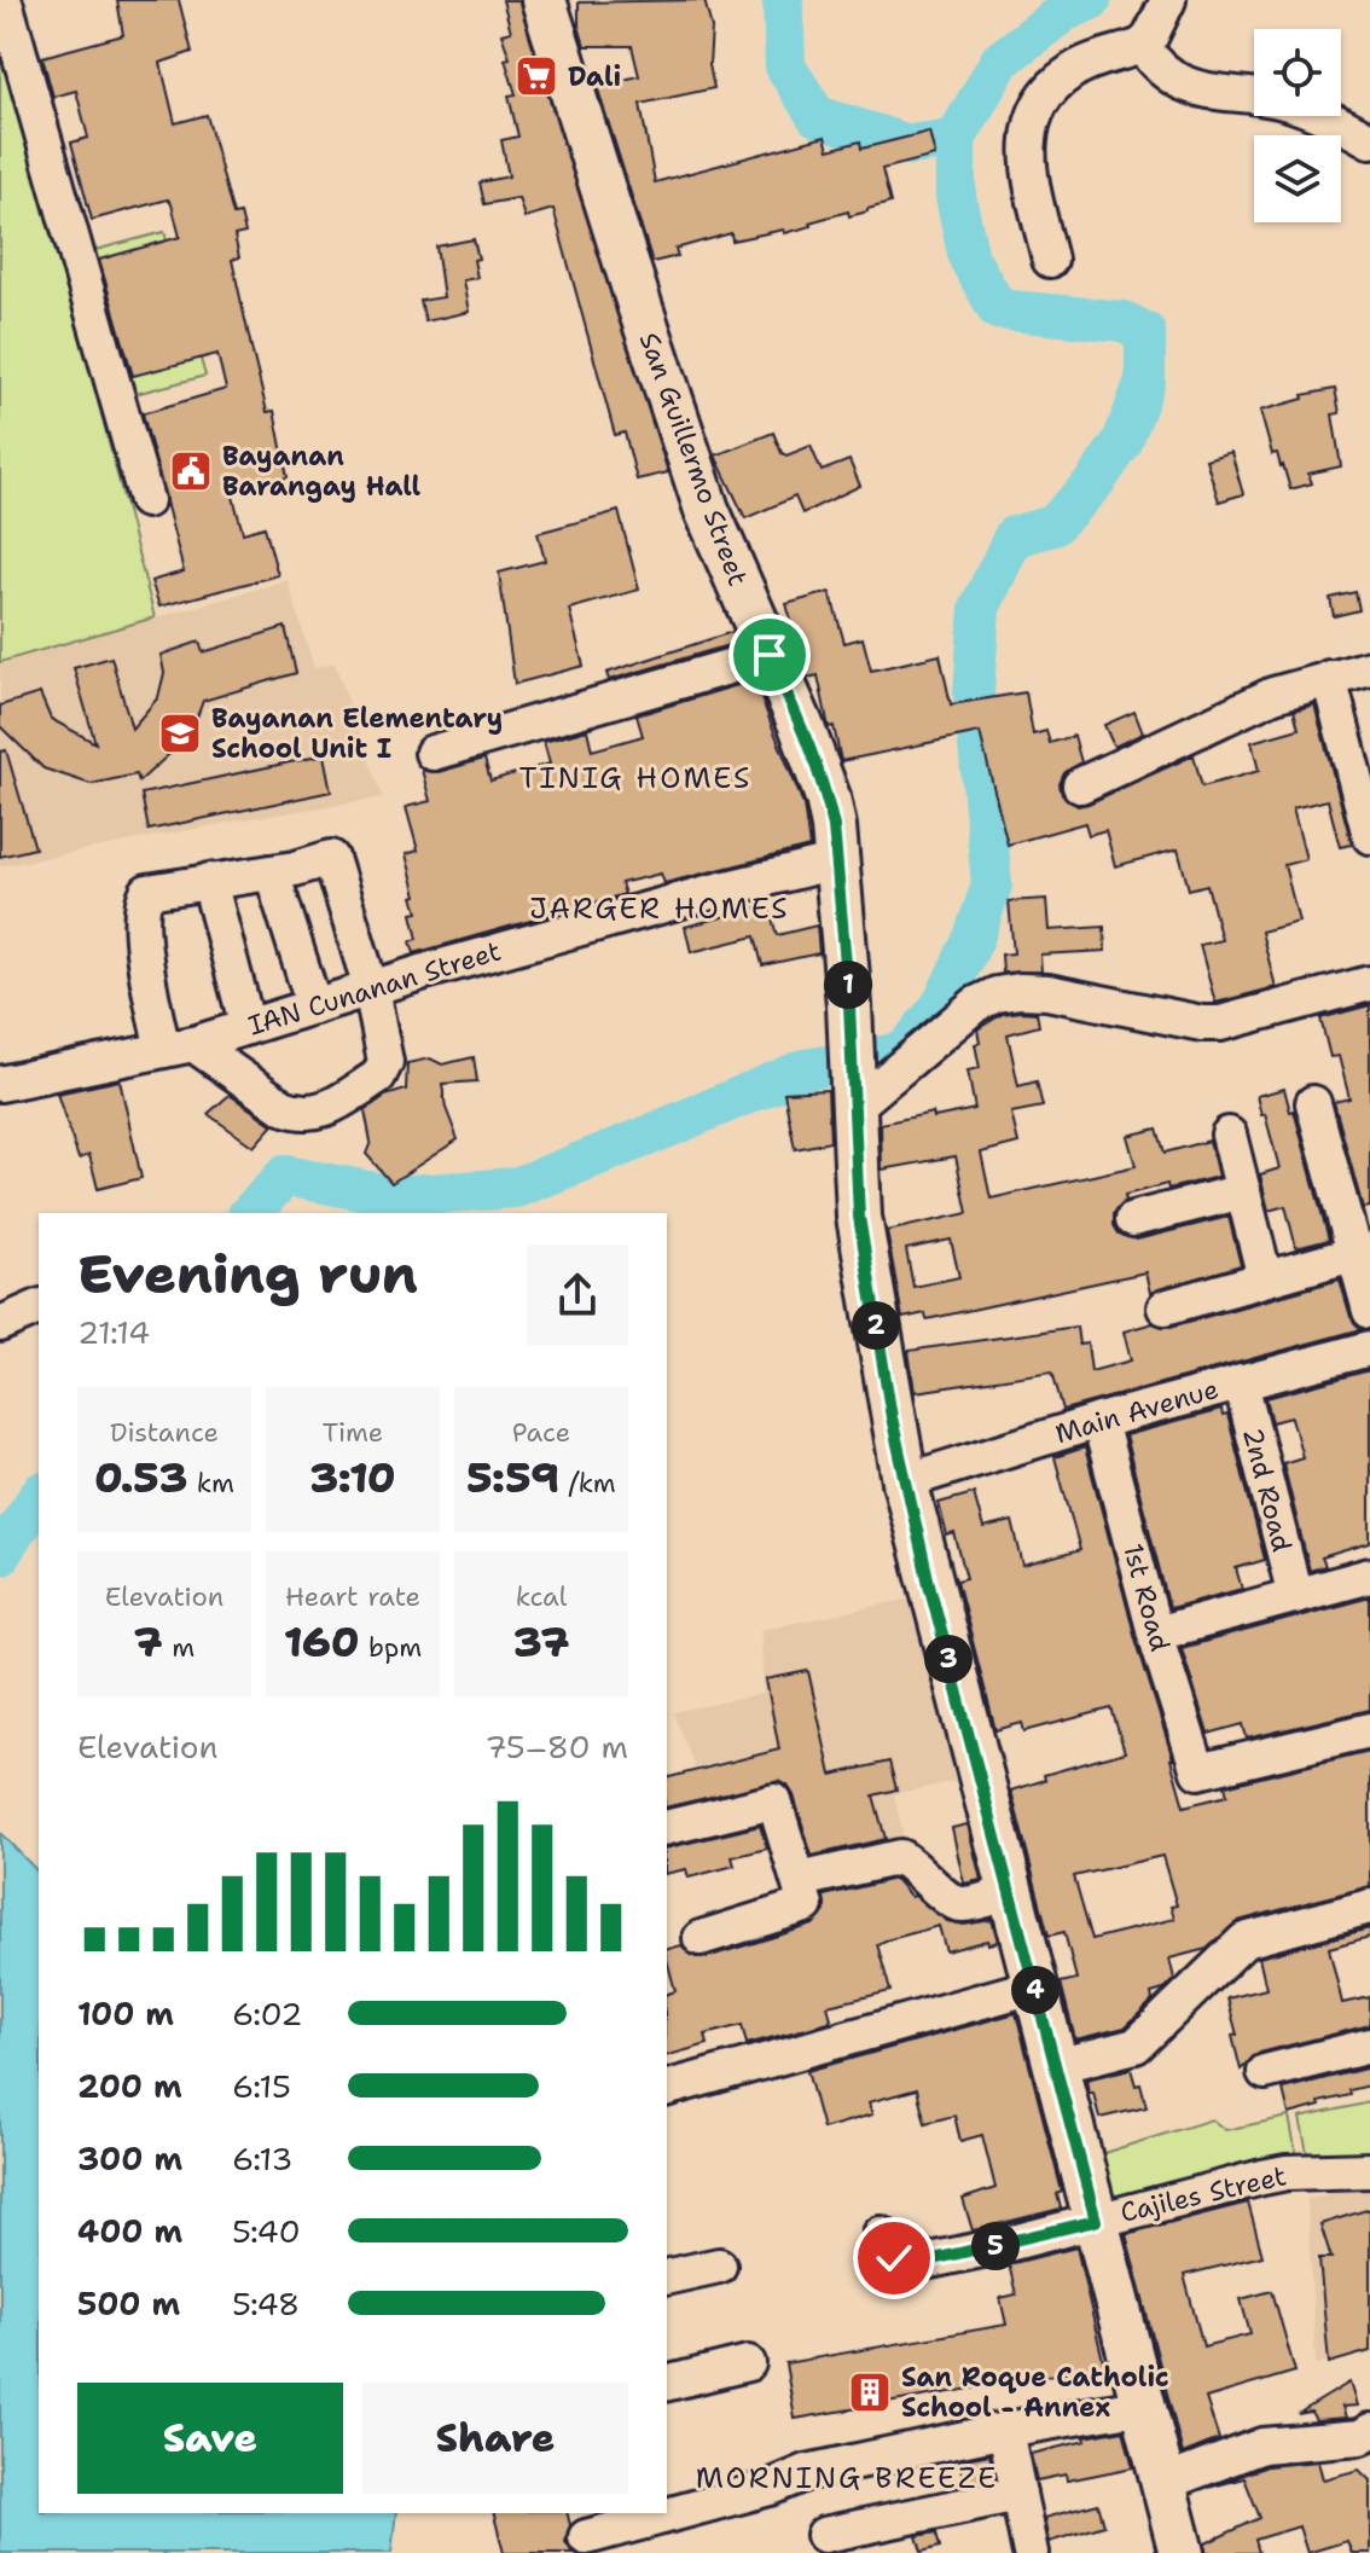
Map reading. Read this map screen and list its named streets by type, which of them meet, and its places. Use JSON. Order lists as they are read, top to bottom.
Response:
{
  "streets": {
    "main road": ["San Guillermo Street"],
    "street": [
      "IAN Cunanan Street",
      "Main Avenue",
      "2nd Road",
      "1st Road",
      "Cajiles Street"
    ]
  },
  "crossings": [
    ["San Guillermo Street", "IAN Cunanan Street"],
    ["San Guillermo Street", "Main Avenue"],
    ["San Guillermo Street", "Cajiles Street"],
    ["Main Avenue", "2nd Road"],
    ["Main Avenue", "1st Road"]
  ],
  "districts": ["TINIG HOMES", "JARGER HOMES", "MORNING BREEZE"],
  "places": {
    "supermarket": ["Dali"],
    "public building": ["Bayanan Barangay Hall"],
    "school or university": ["Bayanan Elementary School Unit I"],
    "building": ["San Roque Catholic School - Annex"]
  },
  "page": {
    "pins": [
      "1",
      "2",
      "3",
      "4",
      "5"
    ],
    "heading": ["Evening run", "21:14"],
    "stats": [
      ["Distance", "0.53 km"],
      ["Time", "3:10"],
      ["Pace", "5:59 /km"],
      ["Elevation", "7 m"],
      ["Heart rate", "160 bpm"],
      ["kcal", "37"]
    ],
    "chart": ["Elevation", "75–80 m"],
    "list": [
      {
        "name": "100 m",
        "note": "6:02"
      },
      {
        "name": "200 m",
        "note": "6:15"
      },
      {
        "name": "300 m",
        "note": "6:13"
      },
      {
        "name": "400 m",
        "note": "5:40"
      },
      {
        "name": "500 m",
        "note": "5:48"
      }
    ],
    "buttons": ["Save", "Share"]
  }
}
